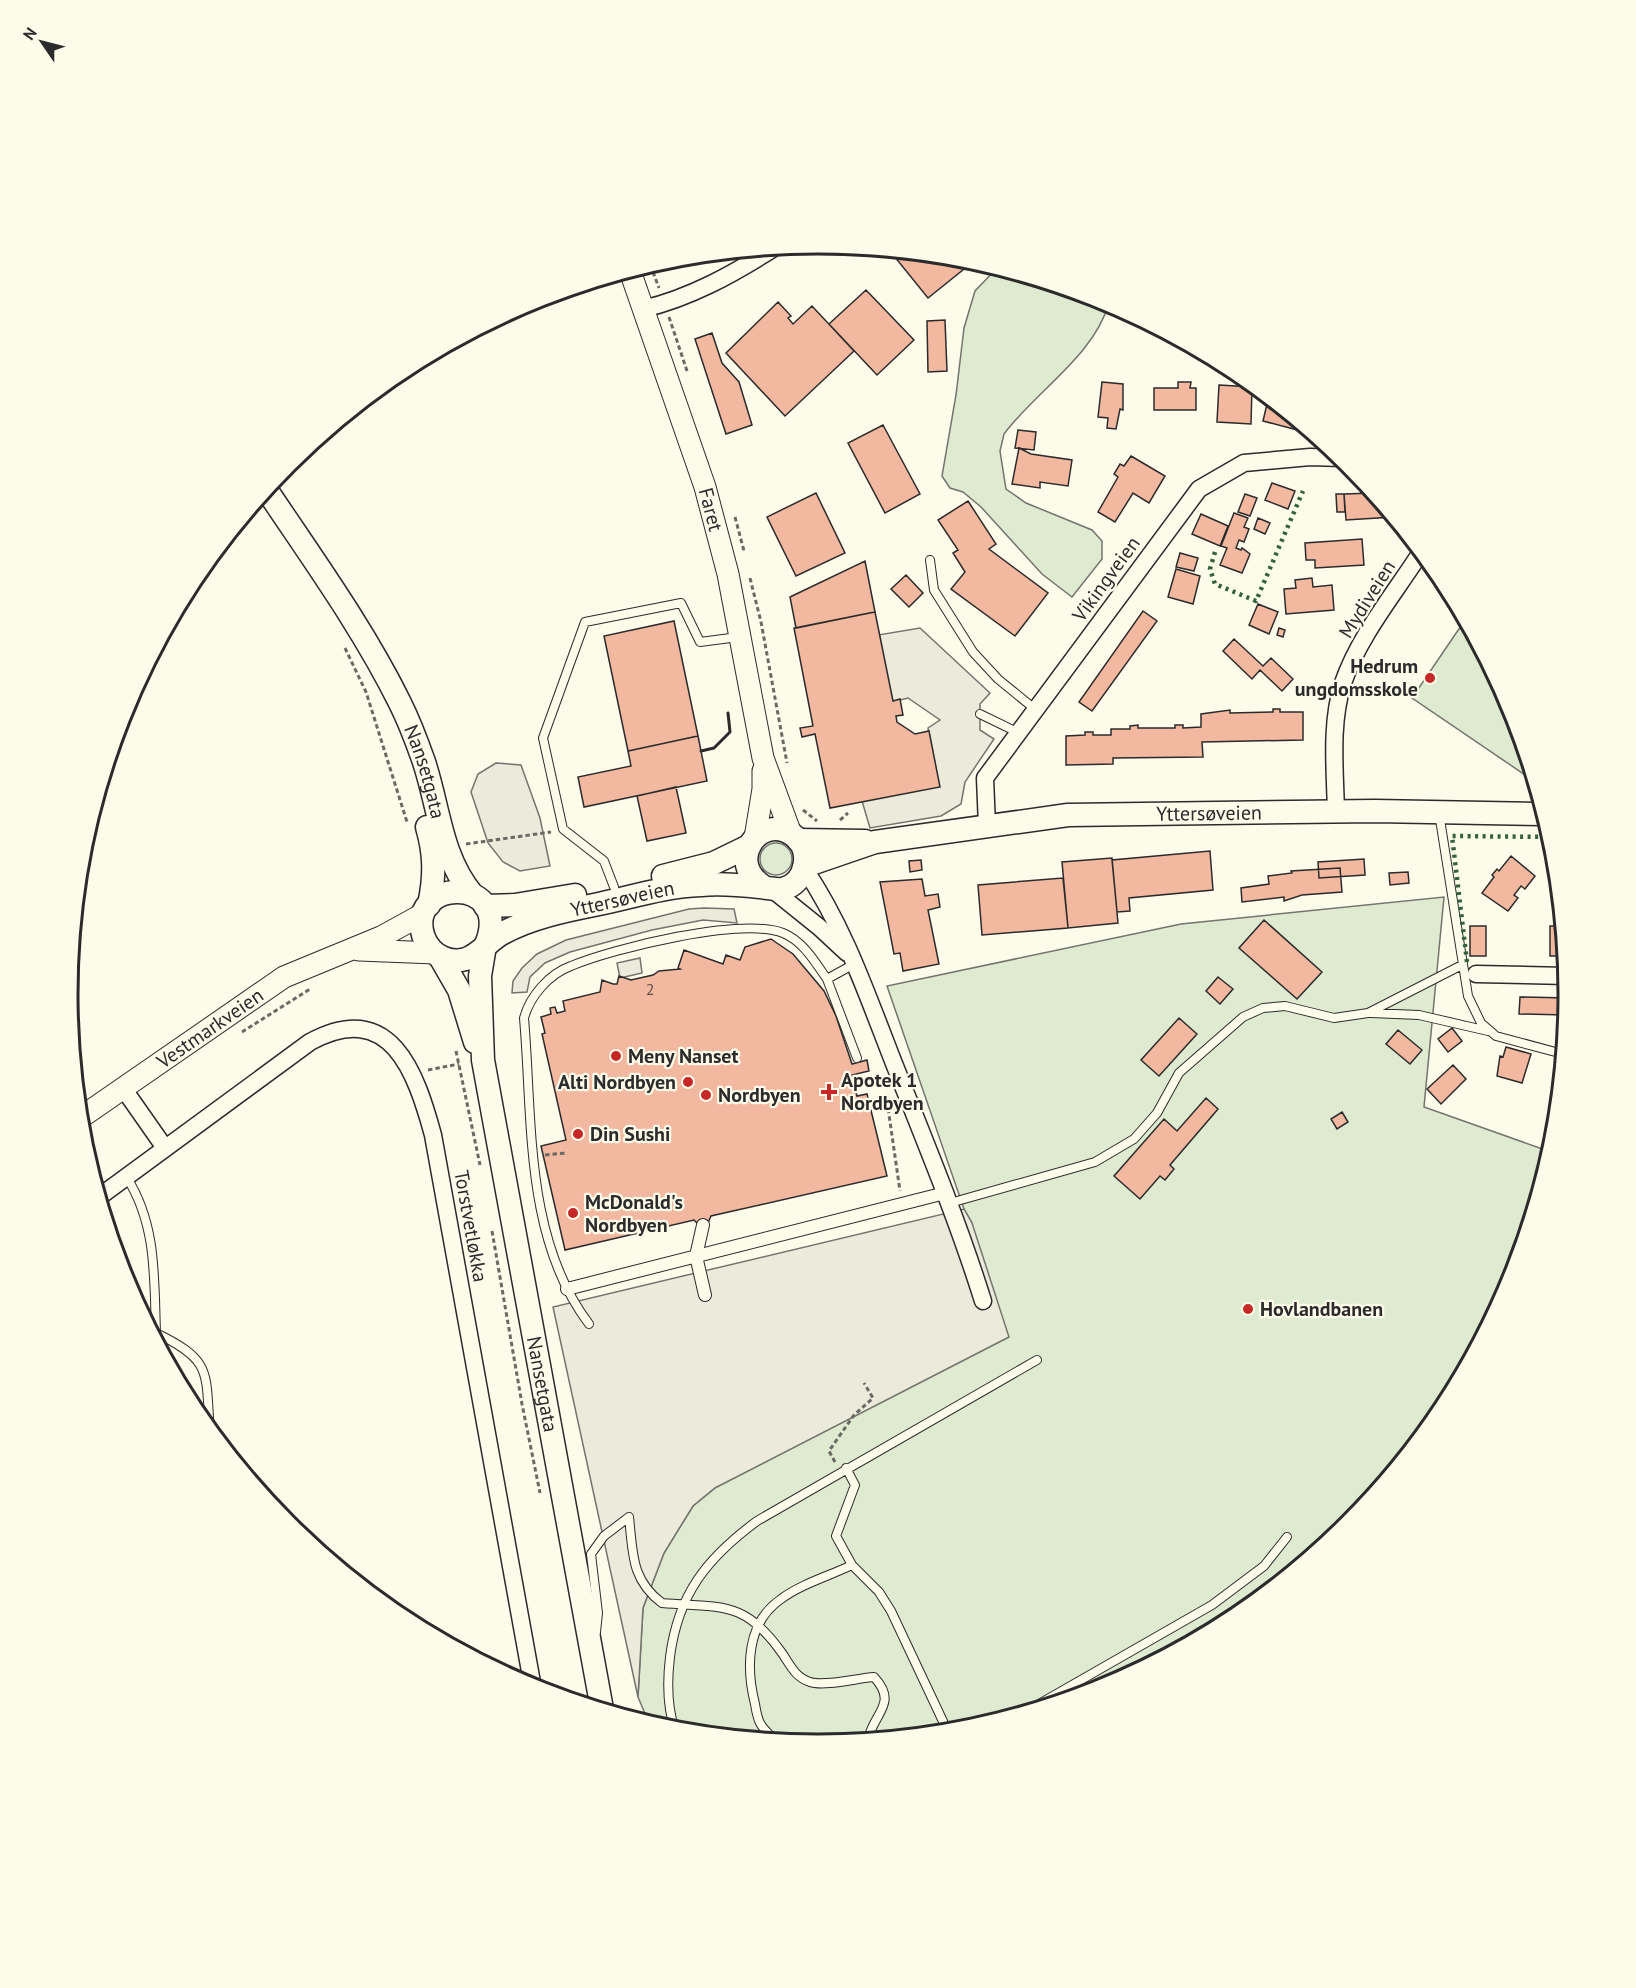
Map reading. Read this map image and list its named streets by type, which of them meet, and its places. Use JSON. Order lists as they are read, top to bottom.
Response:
{
  "streets": {
    "main road": ["Nansetgata", "Yttersøveien"],
    "street": [
      "Faret",
      "Vikingveien",
      "Mydiveien",
      "Vestmarkveien",
      "Torstvetløkka"
    ]
  },
  "crossings": [
    ["Faret", "Yttersøveien"],
    ["Vikingveien", "Yttersøveien"],
    ["Mydiveien", "Yttersøveien"],
    ["Nansetgata", "Yttersøveien"],
    ["Nansetgata", "Vestmarkveien"],
    ["Yttersøveien", "Vestmarkveien"]
  ],
  "places": {
    "other": [
      "Hedrum ungdomsskole",
      "Meny Nanset",
      "Alti Nordbyen",
      "Nordbyen",
      "Din Sushi",
      "McDonald's Nordbyen",
      "Hovlandbanen"
    ],
    "health": ["Apotek 1 Nordbyen"]
  },
  "house_numbers": ["2"],
  "north": "top left"
}
